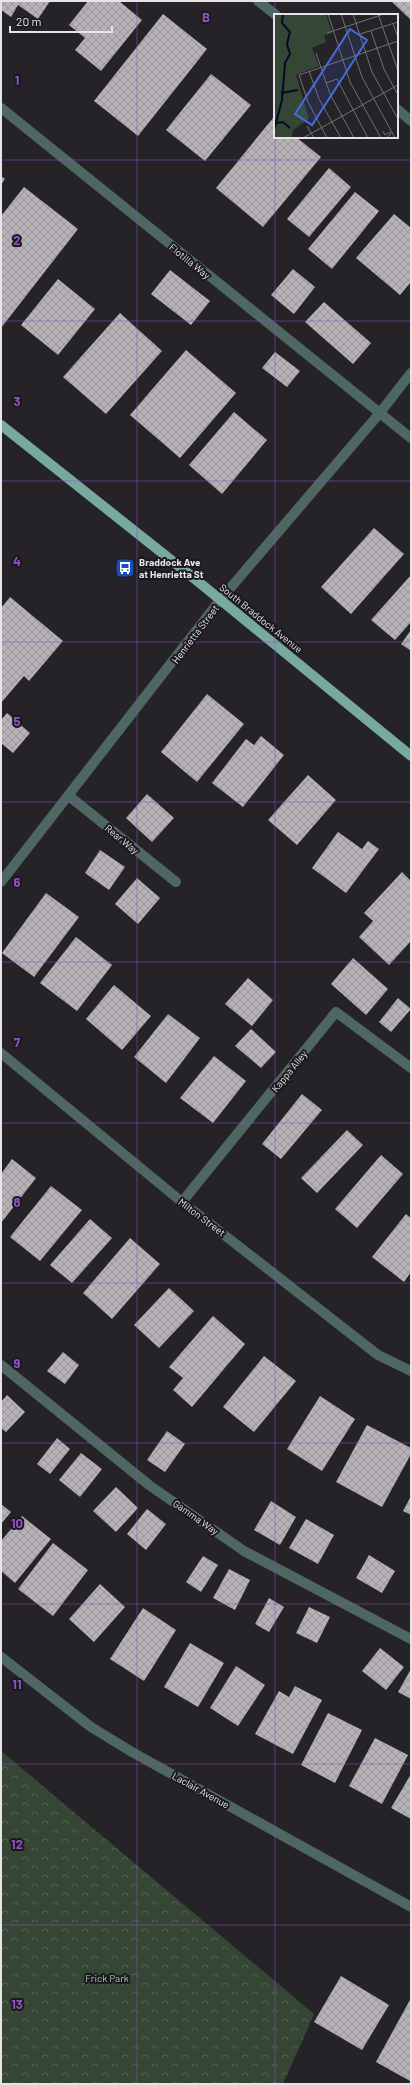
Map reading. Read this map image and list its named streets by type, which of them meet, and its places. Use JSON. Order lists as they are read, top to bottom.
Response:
{
  "streets": {
    "main road": ["South Braddock Avenue"],
    "street": [
      "Flotilla Way",
      "Henrietta Street",
      "Rear Way",
      "Kappa Alley",
      "Milton Street",
      "Gamma Way",
      "Laclair Avenue"
    ]
  },
  "crossings": [
    ["Flotilla Way", "Henrietta Street"],
    ["South Braddock Avenue", "Henrietta Street"],
    ["Henrietta Street", "Rear Way"],
    ["Kappa Alley", "Milton Street"]
  ],
  "parks": ["Frick Park"],
  "places": {
    "bus stop": ["Braddock Ave at Henrietta St"]
  },
  "scale_bar": "20 m",
  "grid": {
    "columns": ["B"],
    "rows": [
      "1",
      "2",
      "3",
      "4",
      "5",
      "6",
      "7",
      "8",
      "9",
      "10",
      "11",
      "12",
      "13"
    ]
  }
}
